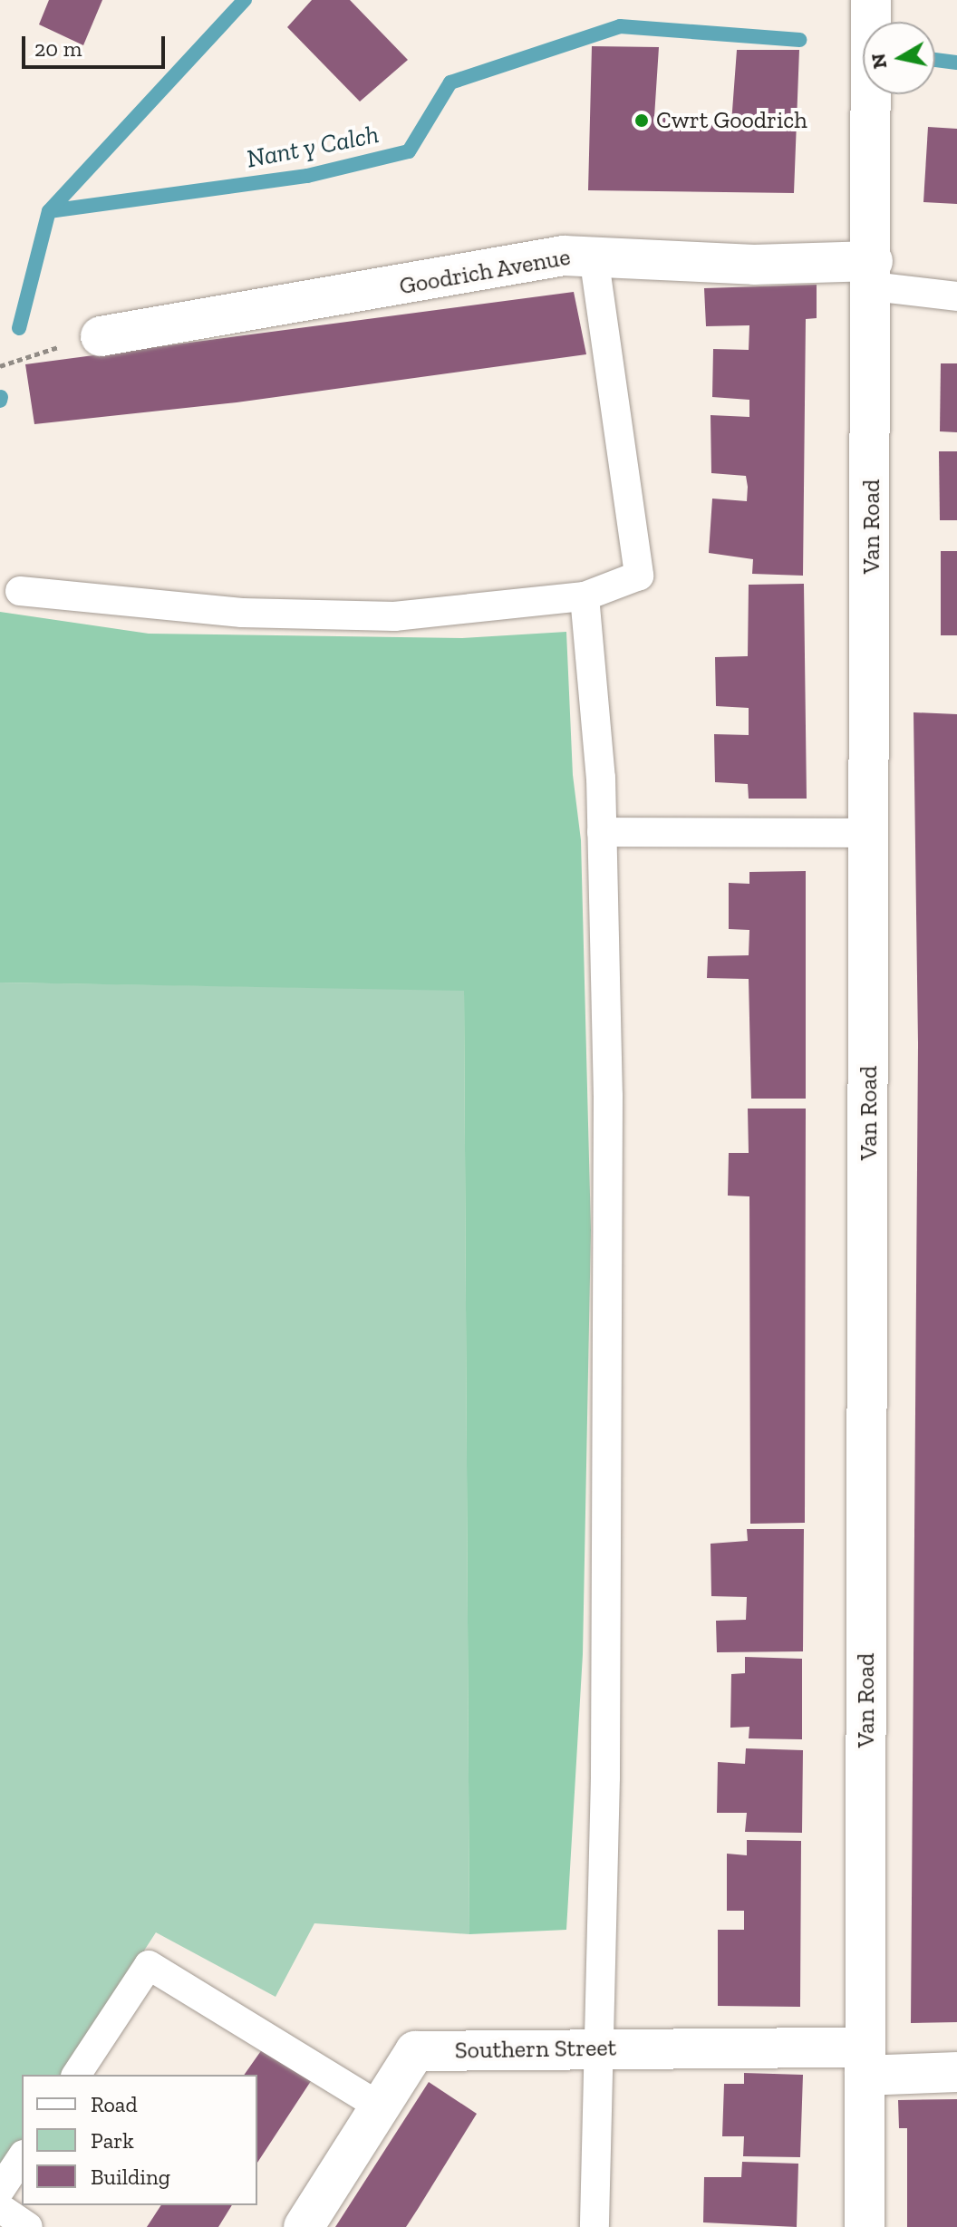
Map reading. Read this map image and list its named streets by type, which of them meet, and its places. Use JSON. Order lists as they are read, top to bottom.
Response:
{
  "streets": {
    "street": ["Goodrich Avenue", "Van Road", "Southern Street"]
  },
  "crossings": [
    ["Goodrich Avenue", "Van Road"],
    ["Van Road", "Southern Street"]
  ],
  "water": ["Nant y Calch"],
  "places": ["Cwrt Goodrich"],
  "legend": ["Road", "Park", "Building"],
  "scale_bar": "20 m",
  "north": "left"
}
